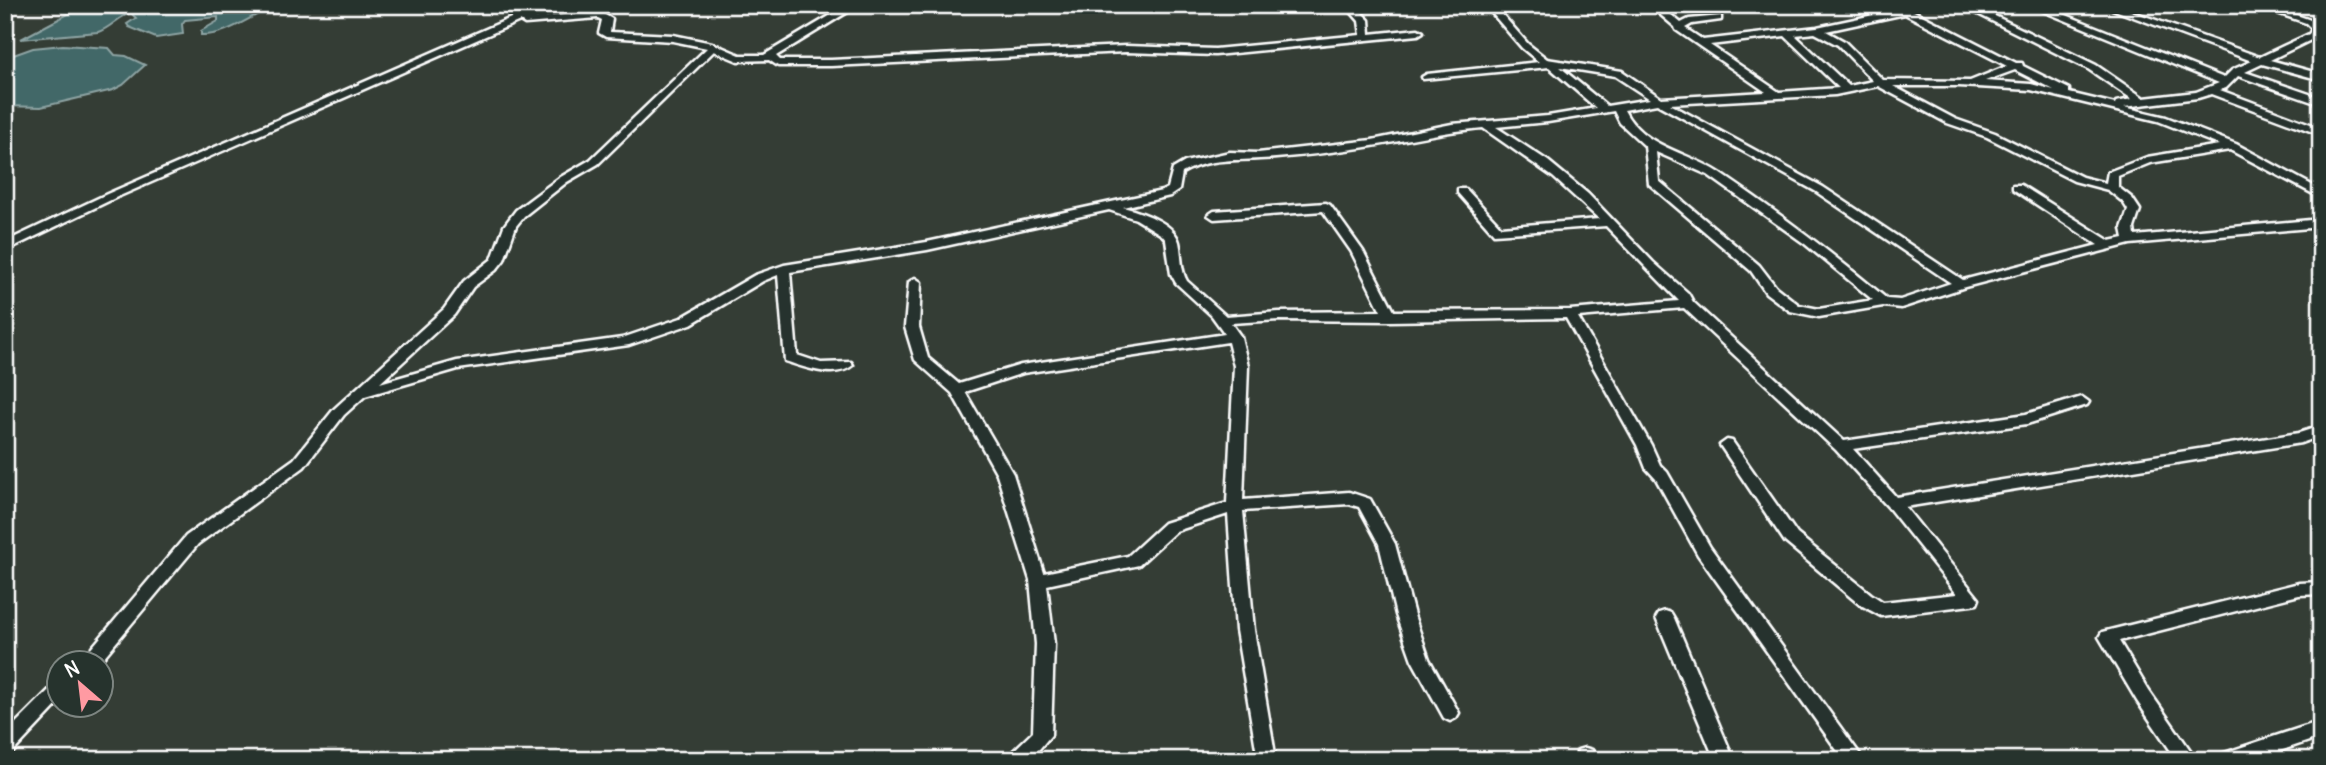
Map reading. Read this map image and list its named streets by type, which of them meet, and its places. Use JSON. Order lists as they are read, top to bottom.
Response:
{
  "north": "top left"
}
